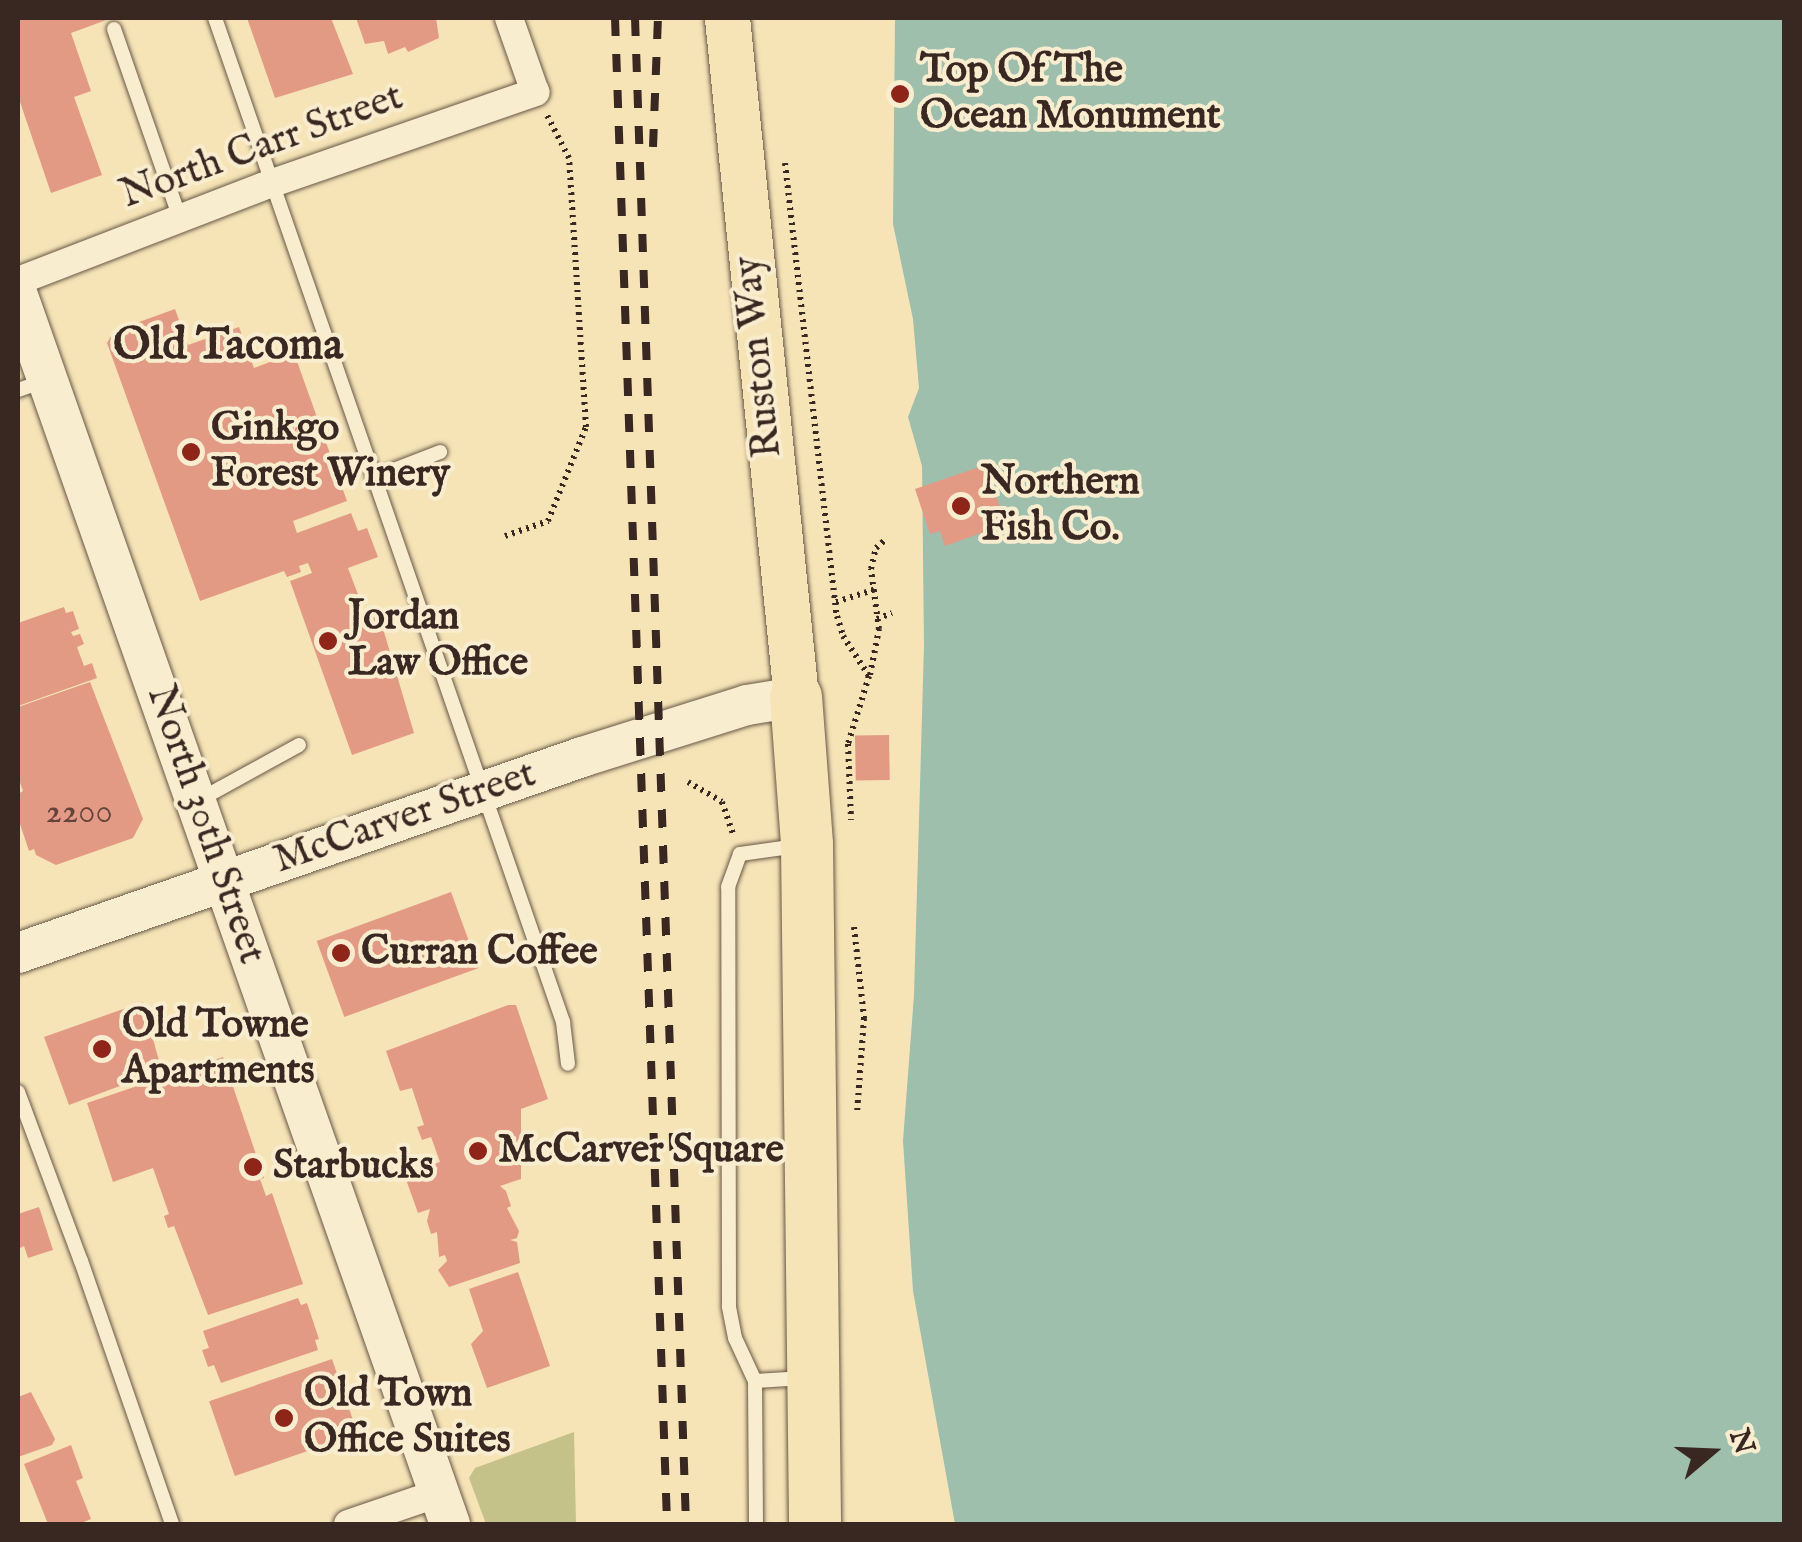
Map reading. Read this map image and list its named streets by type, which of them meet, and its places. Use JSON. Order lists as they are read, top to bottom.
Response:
{
  "streets": {
    "main road": ["Ruston Way", "McCarver Street", "North 30th Street"],
    "street": ["North Carr Street"]
  },
  "crossings": [
    ["Ruston Way", "McCarver Street"],
    ["McCarver Street", "North 30th Street"]
  ],
  "districts": ["Old Tacoma"],
  "places": [
    "Top Of The Ocean Monument",
    "Ginkgo Forest Winery",
    "Northern Fish Co.",
    "Jordan Law Office",
    "Curran Coffee",
    "Old Towne Apartments",
    "McCarver Square",
    "Starbucks",
    "Old Town Office Suites"
  ],
  "house_numbers": ["2200"],
  "north": "right"
}
